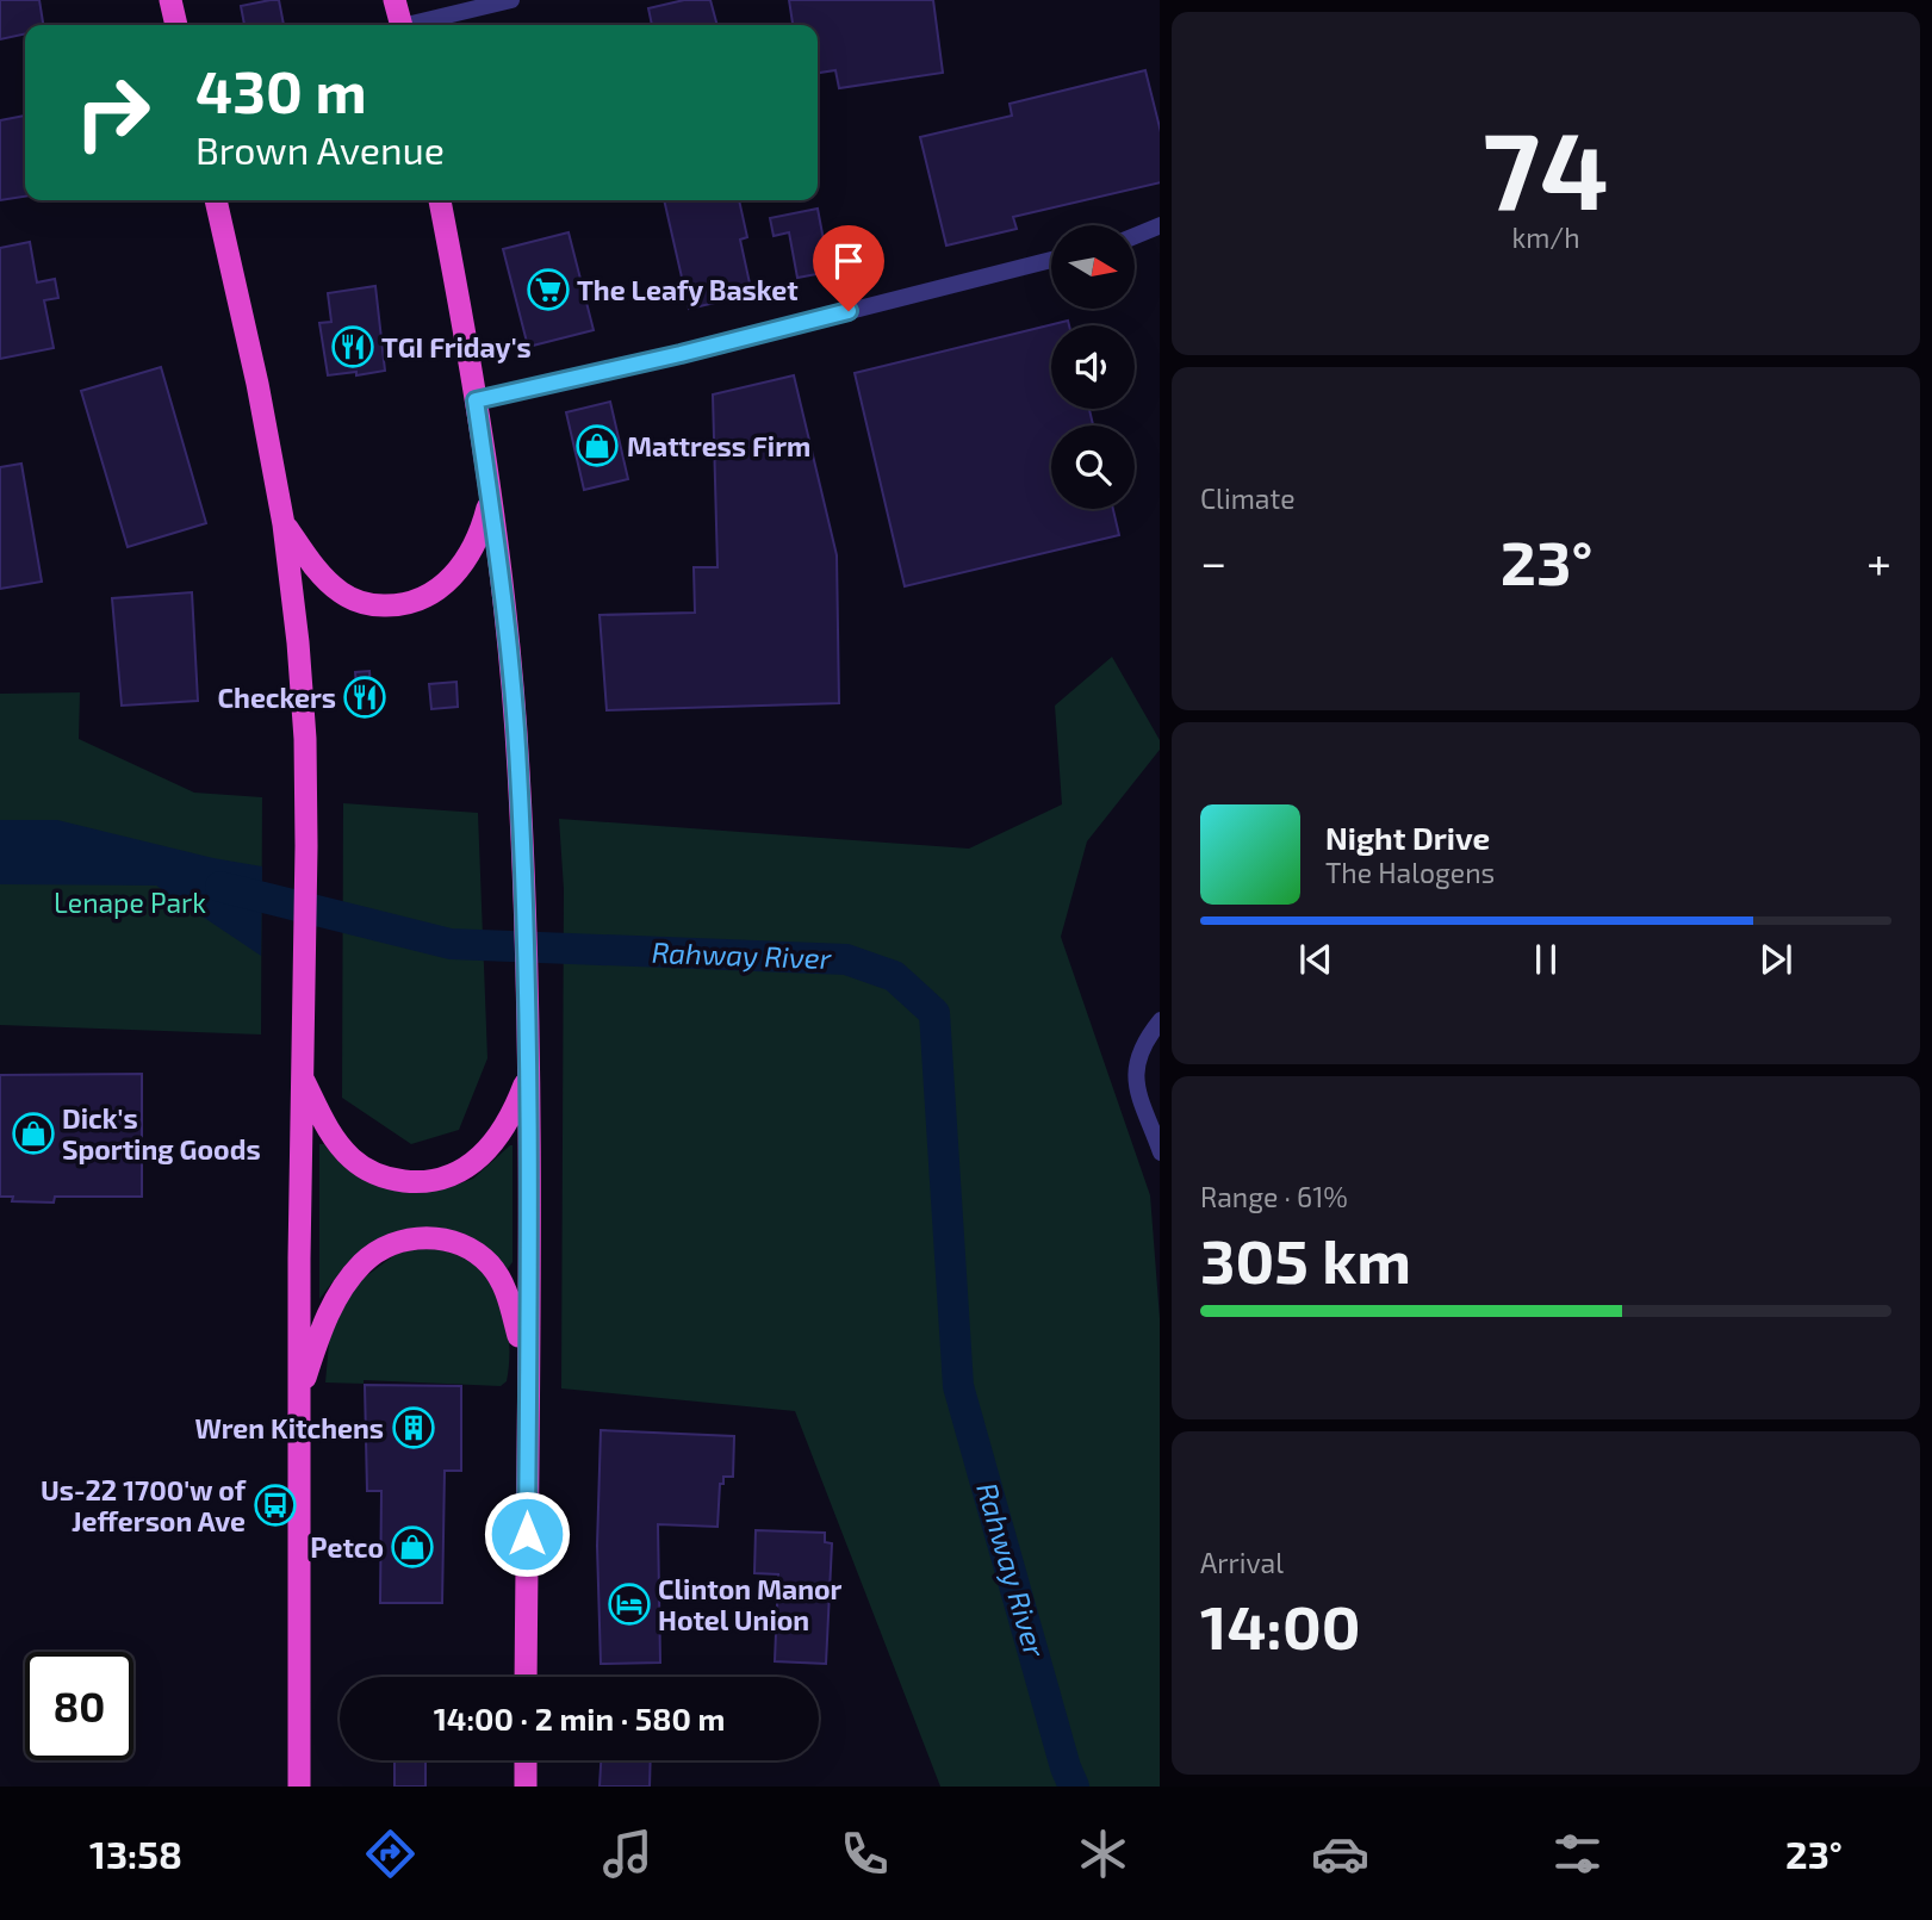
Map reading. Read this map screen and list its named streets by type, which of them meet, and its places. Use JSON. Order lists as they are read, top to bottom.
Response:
{
  "water": ["Rahway River"],
  "parks": ["Lenape Park"],
  "places": {
    "supermarket": ["The Leafy Basket"],
    "restaurant": ["TGI Friday's", "Checkers"],
    "shop": ["Mattress Firm", "Dick's Sporting Goods", "Petco"],
    "building": ["Wren Kitchens"],
    "bus stop": ["Us-22 1700'w of Jefferson Ave"],
    "hotel": ["Clinton Manor Hotel Union"]
  },
  "north": "right",
  "page": {
    "tile": [
      ["74", "km/h"],
      "Climate",
      ["Range · 61%", "305 km"],
      ["Arrival", "14:00"]
    ],
    "turn": ["430 m", "Brown Avenue"],
    "heat": ["−", "23°", "+"],
    "song": ["Night Drive", "The Halogens"],
    "limit": "80",
    "trip": "14:00 · 2 min · 580 m",
    "tabs": ["13:58", "23°"]
  }
}
